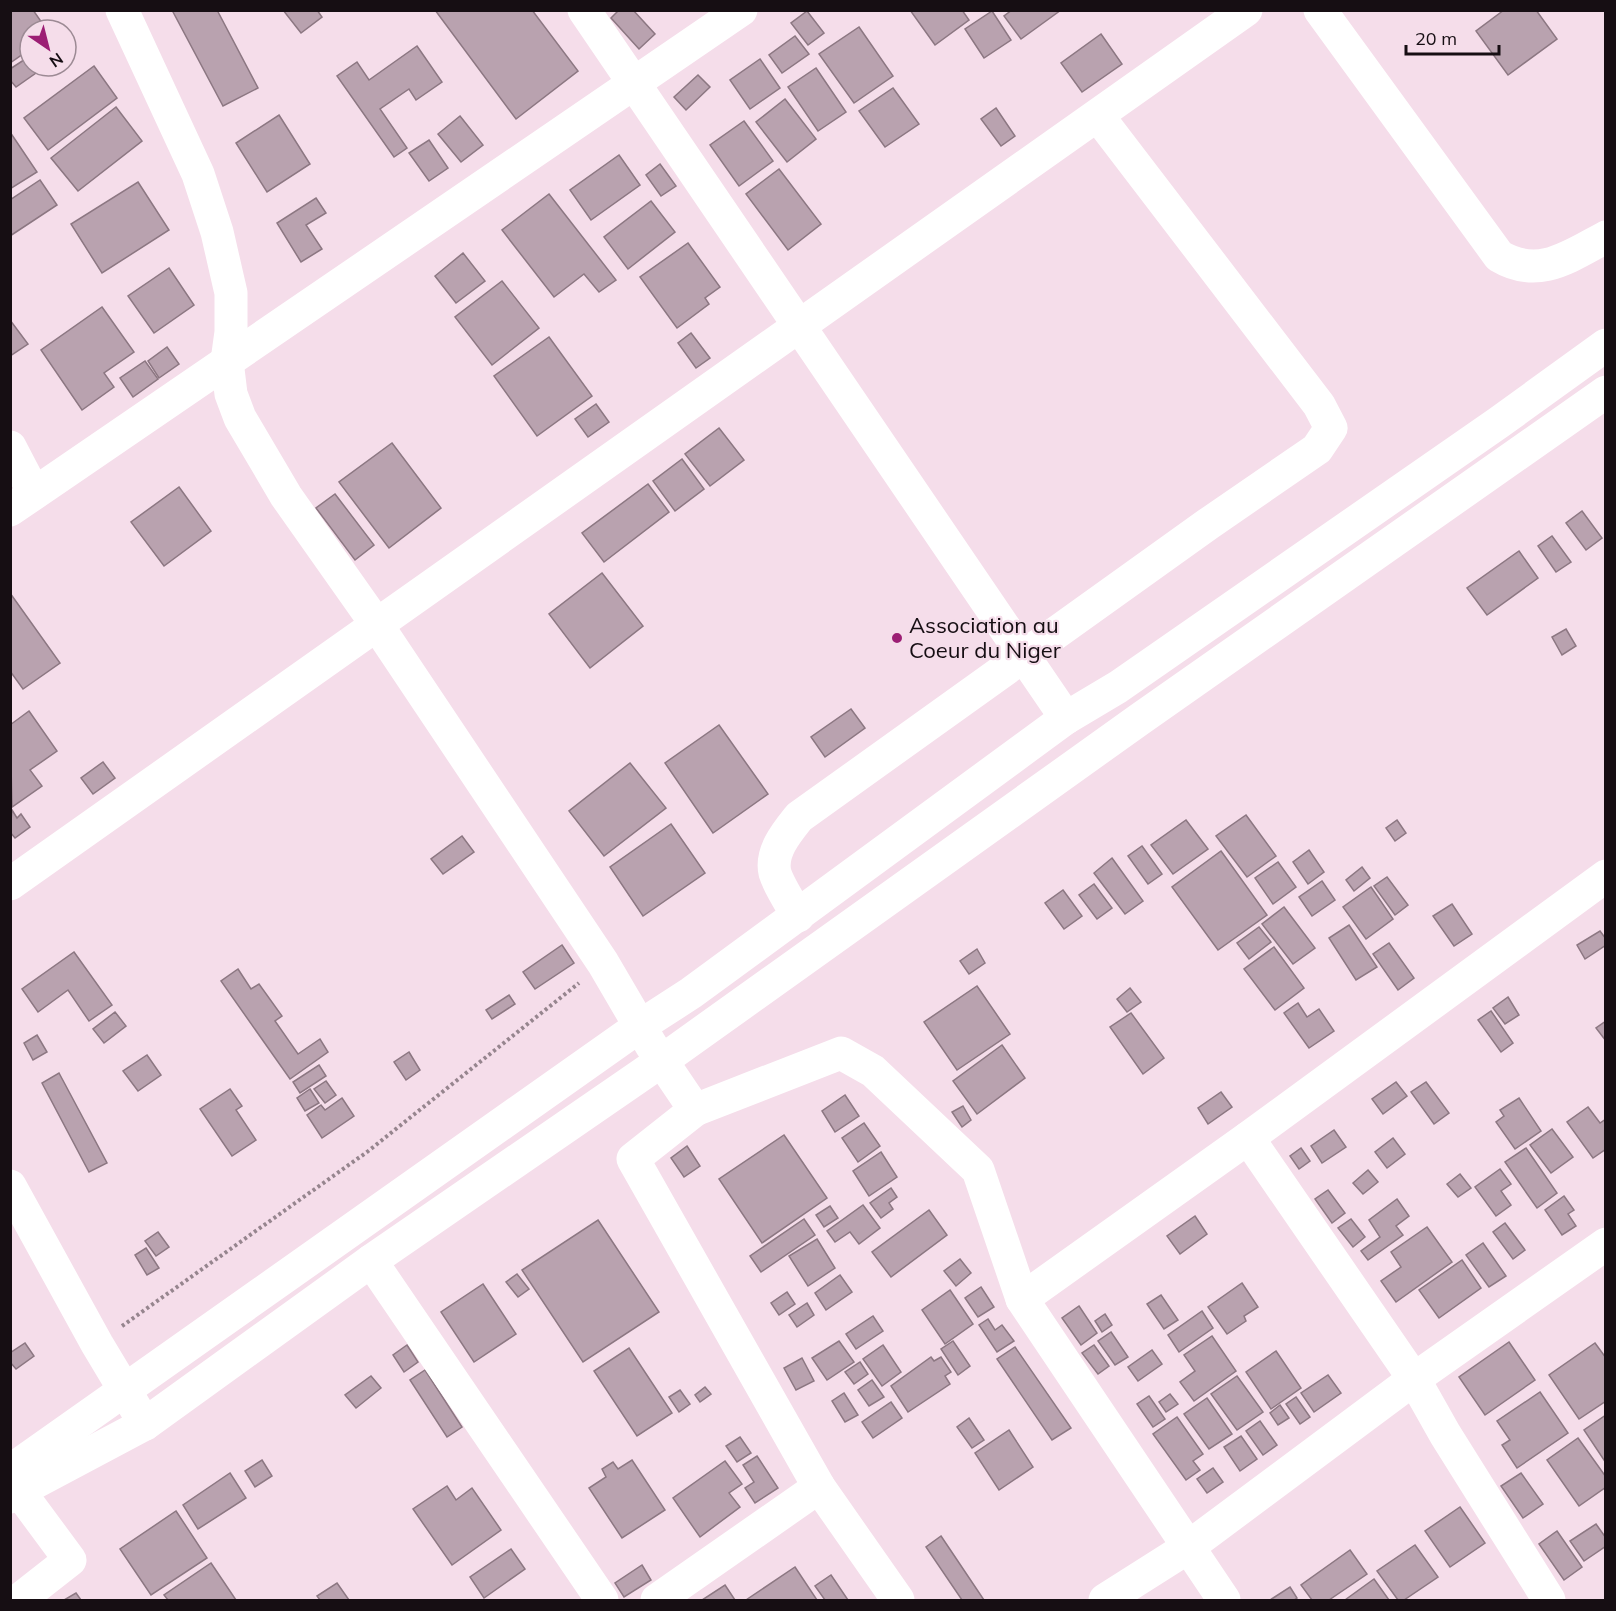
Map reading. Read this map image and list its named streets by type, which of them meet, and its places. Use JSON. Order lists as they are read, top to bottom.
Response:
{
  "places": ["Association au Coeur du Niger"],
  "scale_bar": "20 m",
  "north": "bottom right"
}
